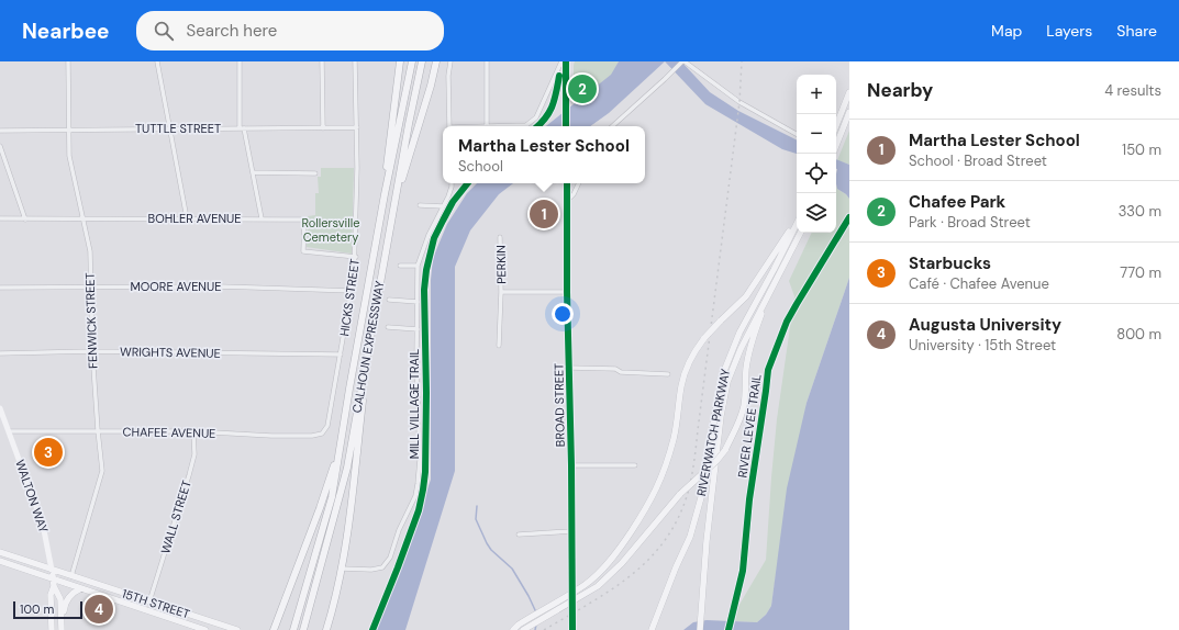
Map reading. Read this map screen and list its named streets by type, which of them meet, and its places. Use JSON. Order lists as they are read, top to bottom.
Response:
{
  "streets": {
    "highway": ["CALHOUN EXPRESSWAY"],
    "main road": [
      "BROAD STREET",
      "RIVERWATCH PARKWAY",
      "WALTON WAY",
      "15TH STREET"
    ],
    "street": [
      "TUTTLE STREET",
      "BOHLER AVENUE",
      "PERKIN",
      "MOORE AVENUE",
      "HICKS STREET",
      "FENWICK STREET",
      "WRIGHTS AVENUE",
      "CHAFEE AVENUE",
      "WALL STREET"
    ],
    "cycle path": ["MILL VILLAGE TRAIL", "RIVER LEVEE TRAIL"]
  },
  "crossings": [
    ["TUTTLE STREET", "HICKS STREET"],
    ["TUTTLE STREET", "FENWICK STREET"],
    ["BOHLER AVENUE", "HICKS STREET"],
    ["BOHLER AVENUE", "FENWICK STREET"],
    ["MOORE AVENUE", "HICKS STREET"],
    ["MOORE AVENUE", "FENWICK STREET"],
    ["HICKS STREET", "WRIGHTS AVENUE"],
    ["HICKS STREET", "CHAFEE AVENUE"],
    ["FENWICK STREET", "WRIGHTS AVENUE"],
    ["FENWICK STREET", "CHAFEE AVENUE"],
    ["FENWICK STREET", "15TH STREET"],
    ["CHAFEE AVENUE", "WALTON WAY"],
    ["CHAFEE AVENUE", "WALL STREET"],
    ["WALTON WAY", "15TH STREET"],
    ["WALL STREET", "15TH STREET"]
  ],
  "parks": ["Rollersville Cemetery"],
  "scale_bar": "100 m",
  "page": {
    "header": "Nearbee",
    "search": "Search here",
    "nav": ["Map", "Layers", "Share"],
    "heading": ["Nearby", "4 results"],
    "pins": [
      "2",
      "1",
      "3",
      "4"
    ],
    "map_buttons": ["+", "−"],
    "list": [
      {
        "mark": "1",
        "name": "Martha Lester School",
        "note": "School · Broad Street",
        "value": "150 m"
      },
      {
        "mark": "2",
        "name": "Chafee Park",
        "note": "Park · Broad Street",
        "value": "330 m"
      },
      {
        "mark": "3",
        "name": "Starbucks",
        "note": "Café · Chafee Avenue",
        "value": "770 m"
      },
      {
        "mark": "4",
        "name": "Augusta University",
        "note": "University · 15th Street",
        "value": "800 m"
      }
    ],
    "popup": ["Martha Lester School", "School"],
    "scale": "100 m"
  }
}
